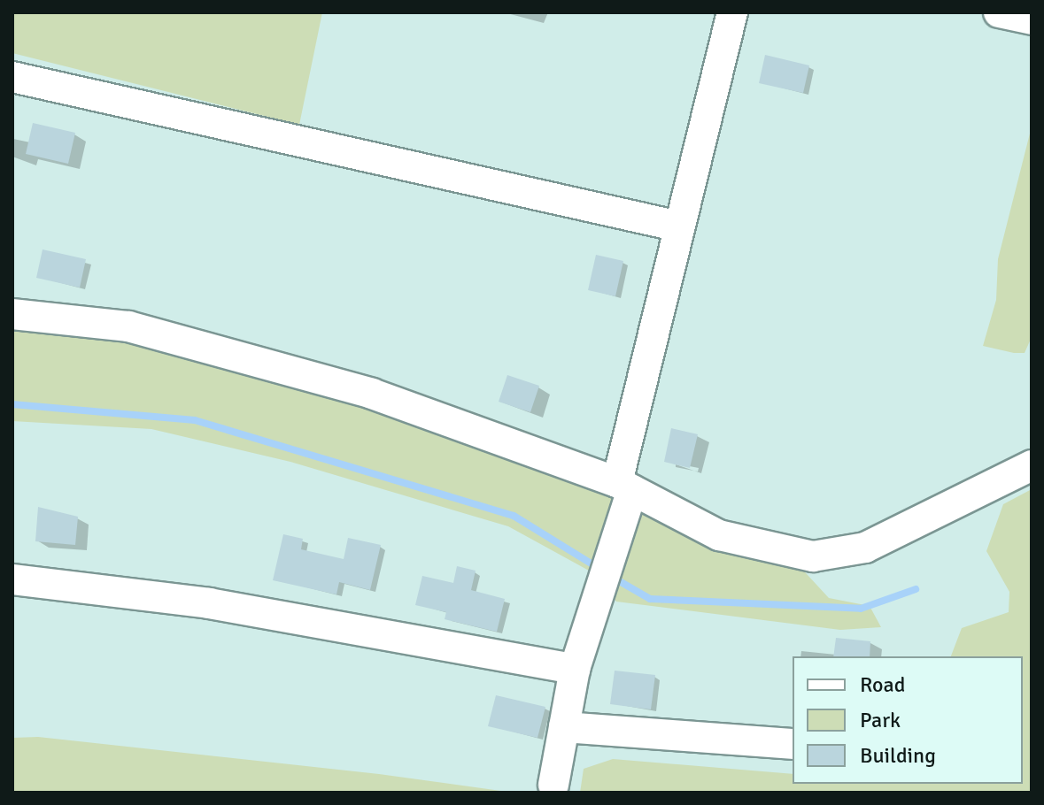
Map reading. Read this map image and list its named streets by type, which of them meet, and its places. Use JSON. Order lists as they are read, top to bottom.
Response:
{
  "legend": ["Road", "Park", "Building"]
}
